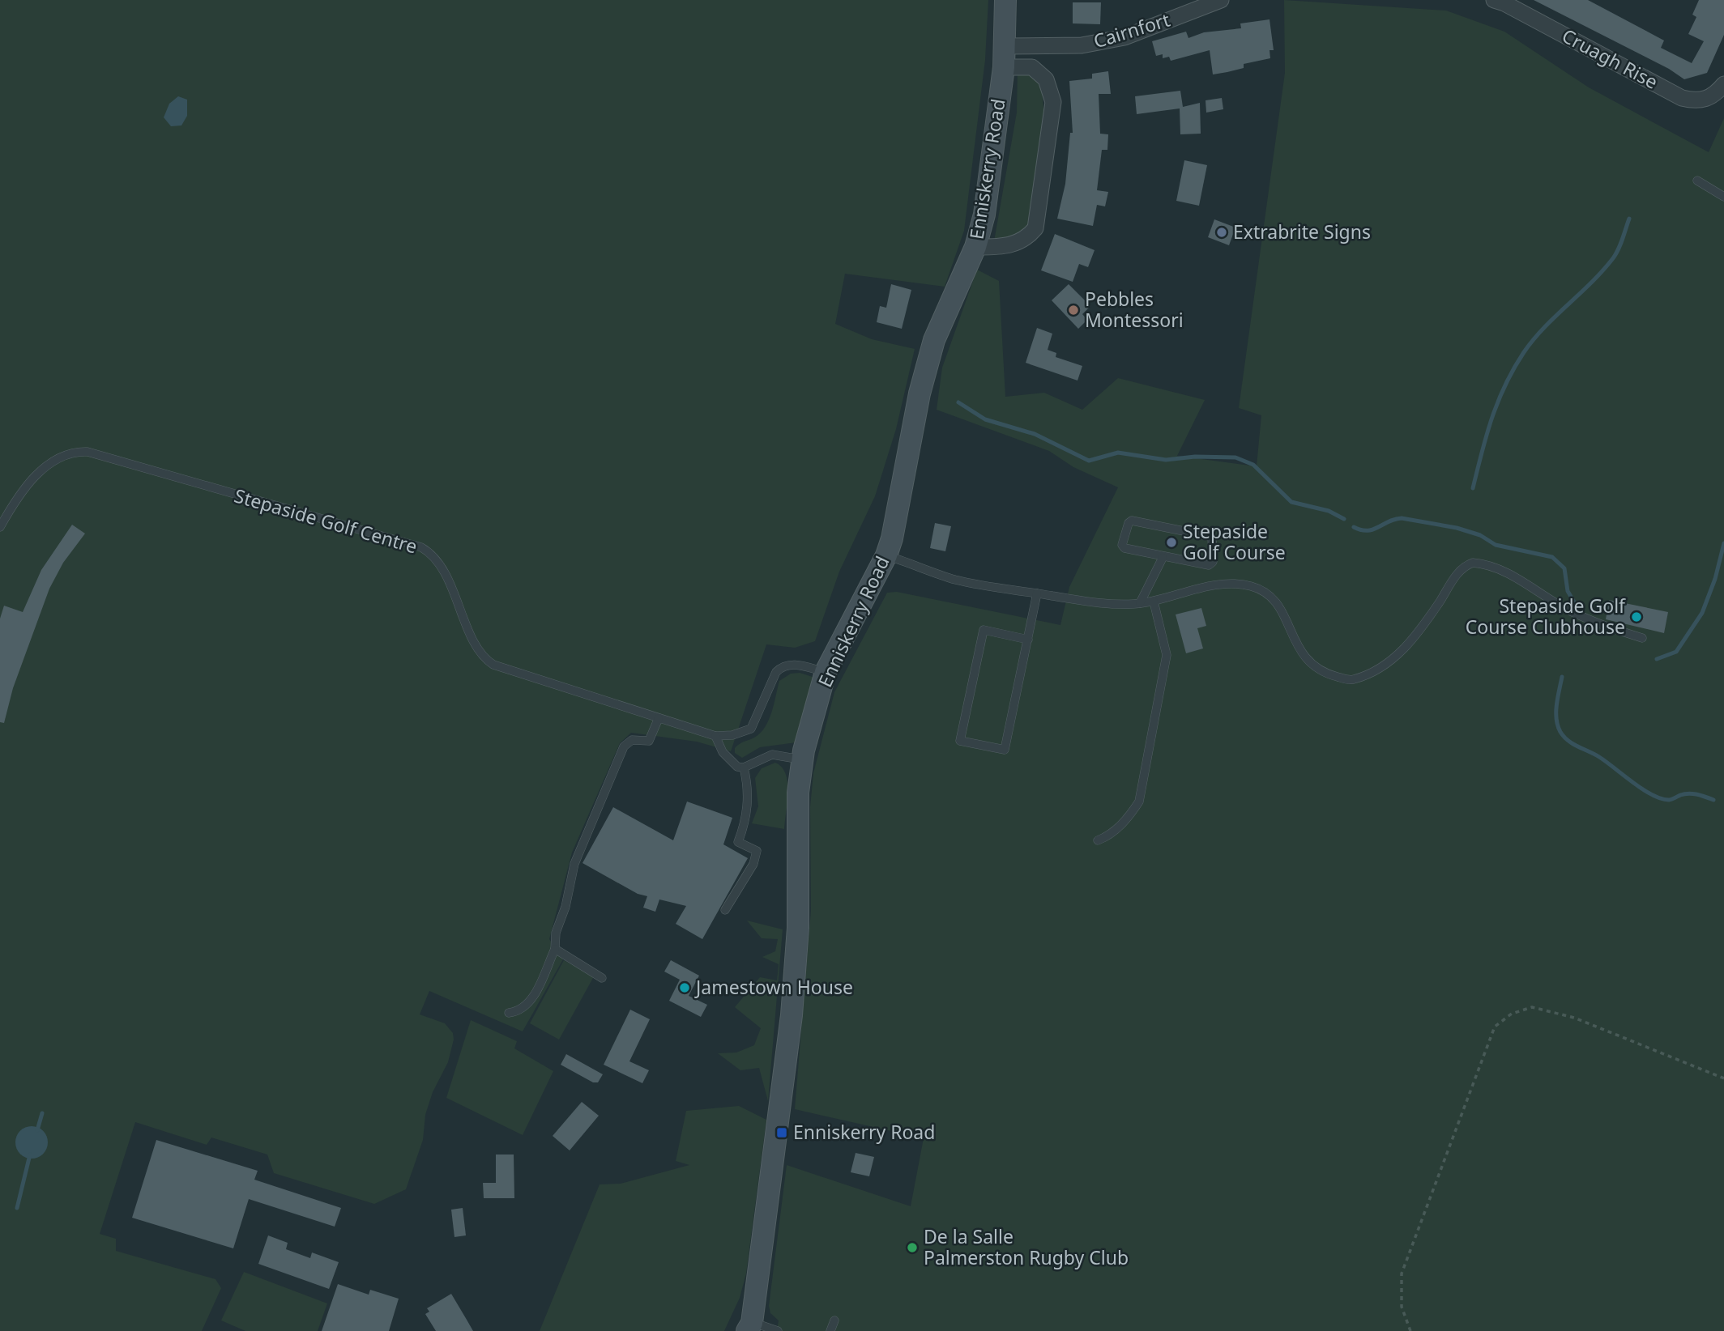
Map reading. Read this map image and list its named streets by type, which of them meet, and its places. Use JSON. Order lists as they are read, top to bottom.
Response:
{
  "streets": {
    "main road": ["Enniskerry Road"],
    "street": ["Cairnfort", "Cruagh Rise"],
    "lane": ["Stepaside Golf Centre"]
  },
  "crossings": [
    ["Cairnfort", "Enniskerry Road"]
  ],
  "places": {
    "other": [
      "Extrabrite Signs",
      "Pebbles Montessori",
      "Stepaside Golf Course",
      "Stepaside Golf Course Clubhouse",
      "Jamestown House",
      "De la Salle Palmerston Rugby Club"
    ],
    "transit": ["Enniskerry Road"]
  }
}
